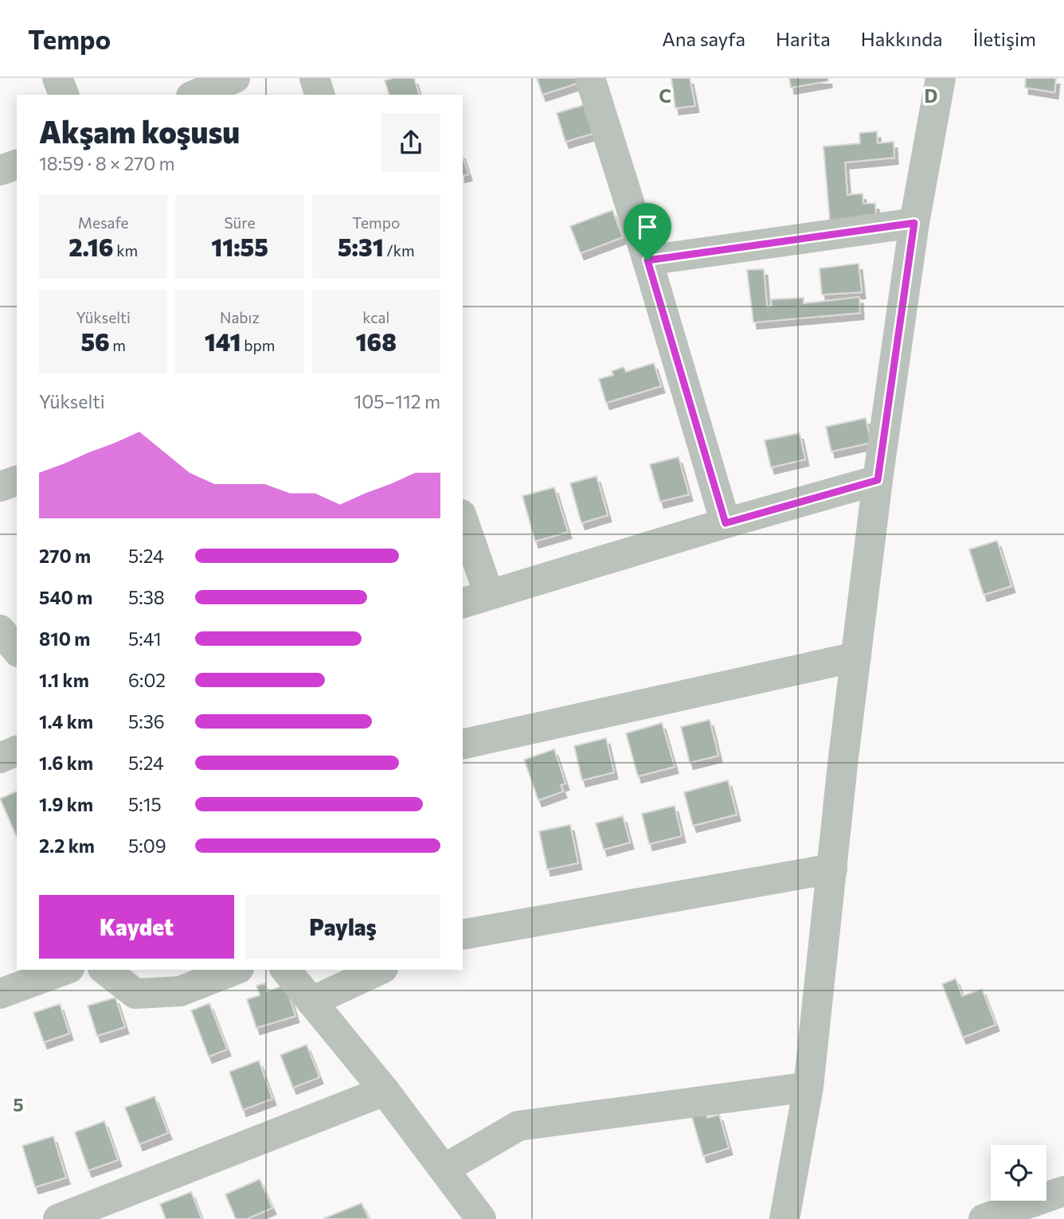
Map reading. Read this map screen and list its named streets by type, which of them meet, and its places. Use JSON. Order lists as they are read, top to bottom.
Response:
{
  "page": {
    "header": "Tempo",
    "nav": [
      "Ana sayfa",
      "Harita",
      "Hakkında",
      "İletişim"
    ],
    "heading": ["Akşam koşusu", "18:59 · 8 × 270 m"],
    "stats": [
      ["Mesafe", "2.16 km"],
      ["Süre", "11:55"],
      ["Tempo", "5:31 /km"],
      ["Yükselti", "56 m"],
      ["Nabız", "141 bpm"],
      ["kcal", "168"]
    ],
    "chart": ["Yükselti", "105–112 m"],
    "list": [
      {
        "name": "270 m",
        "note": "5:24"
      },
      {
        "name": "540 m",
        "note": "5:38"
      },
      {
        "name": "810 m",
        "note": "5:41"
      },
      {
        "name": "1.1 km",
        "note": "6:02"
      },
      {
        "name": "1.4 km",
        "note": "5:36"
      },
      {
        "name": "1.6 km",
        "note": "5:24"
      },
      {
        "name": "1.9 km",
        "note": "5:15"
      },
      {
        "name": "2.2 km",
        "note": "5:09"
      }
    ],
    "buttons": ["Kaydet", "Paylaş"]
  },
  "grid": {
    "columns": ["C", "D"],
    "rows": ["5"]
  }
}
